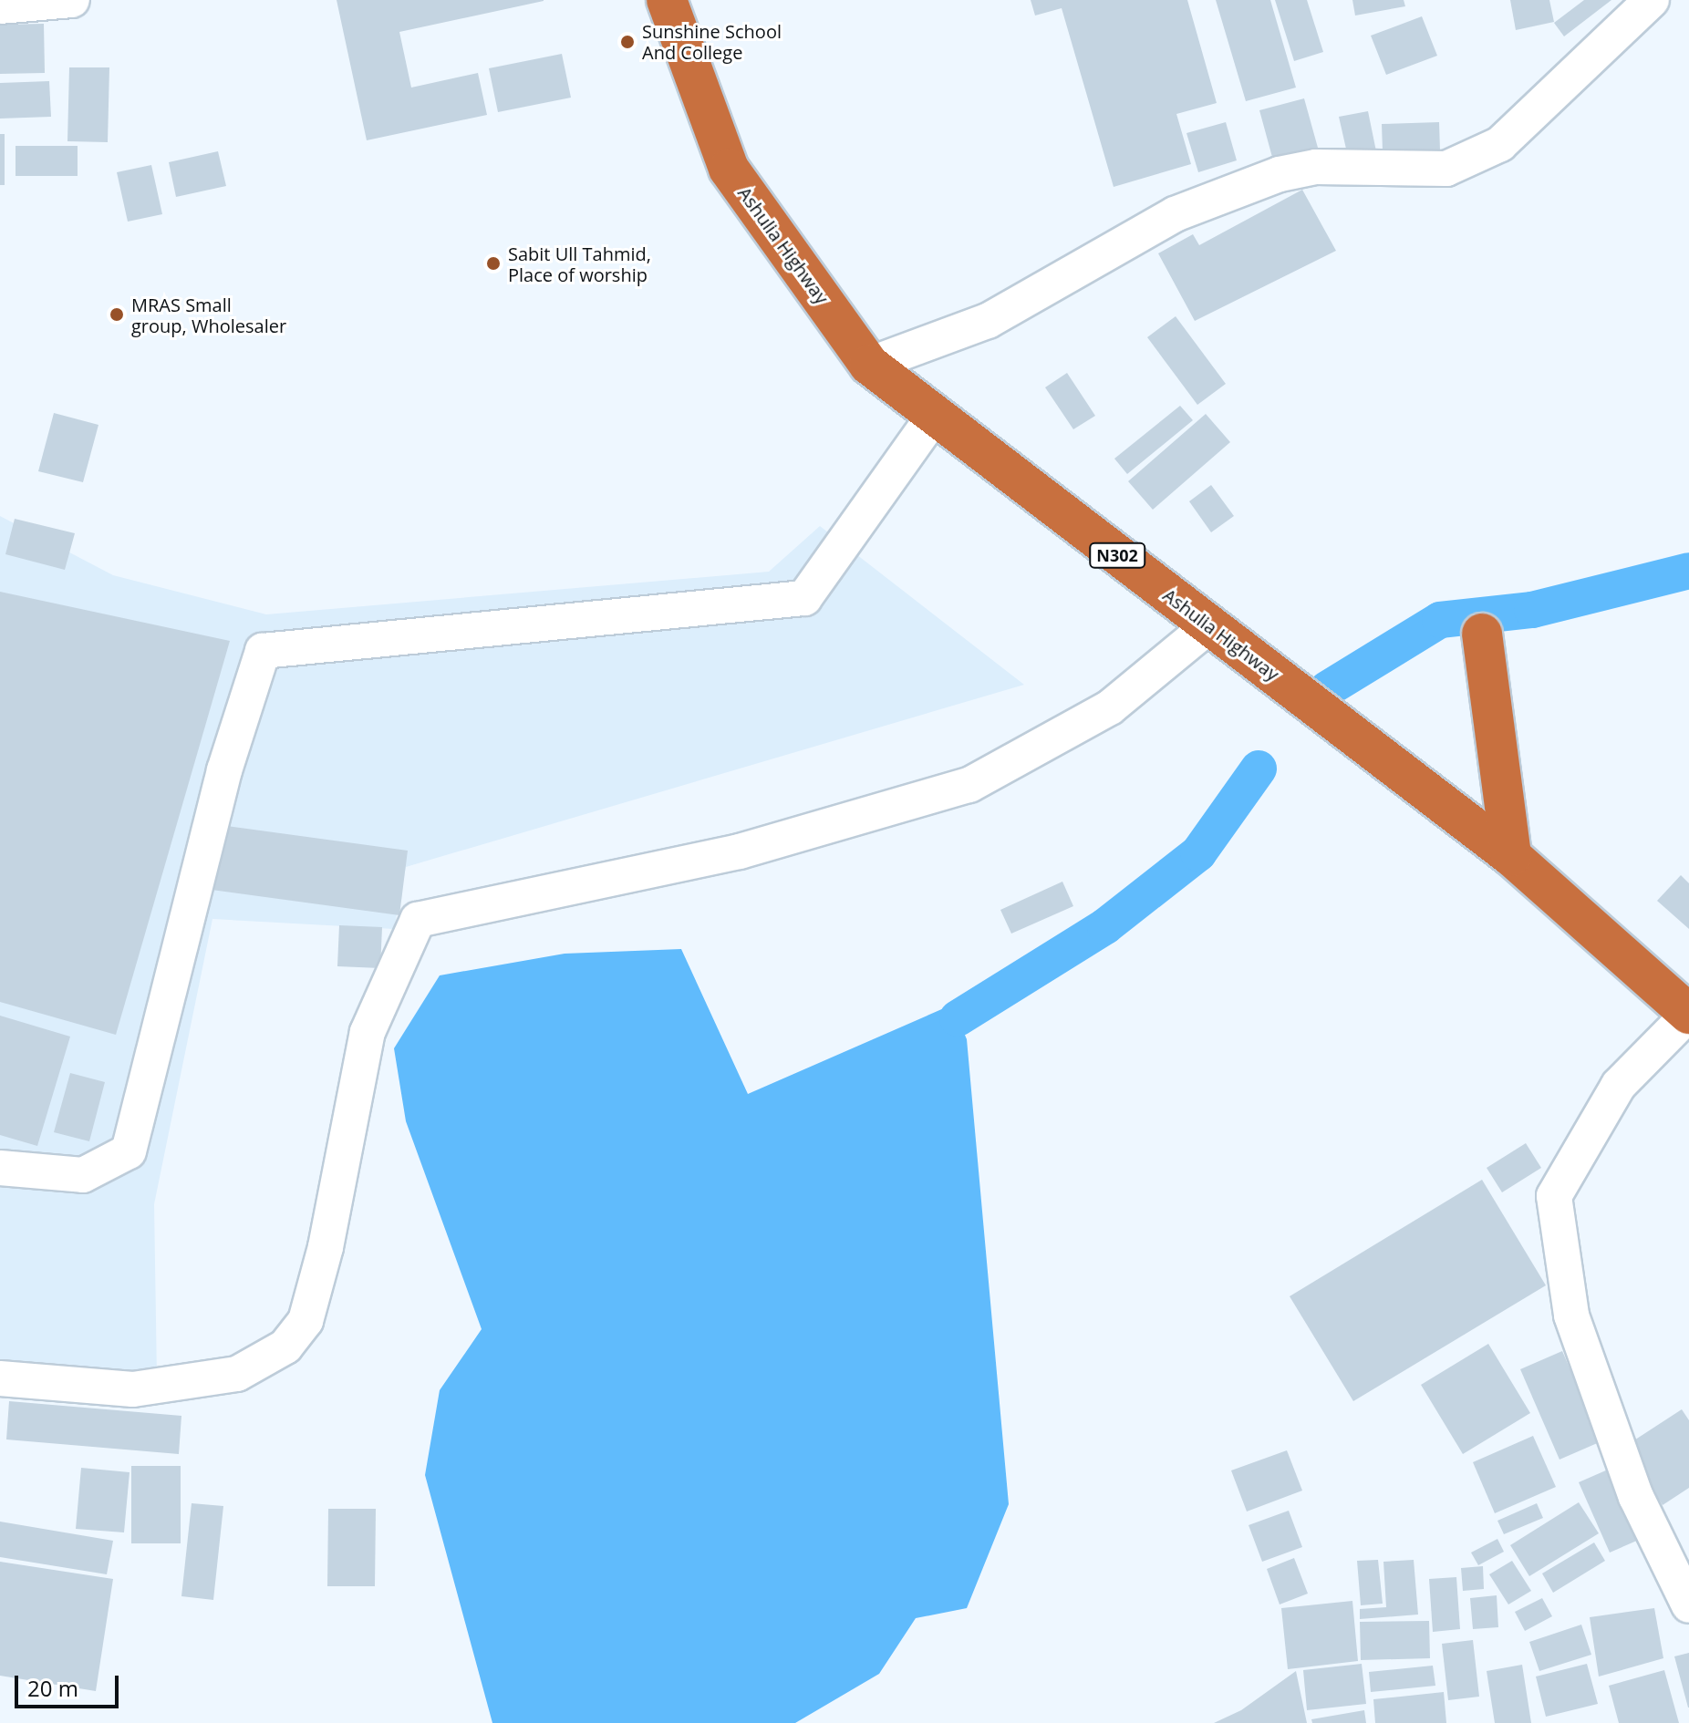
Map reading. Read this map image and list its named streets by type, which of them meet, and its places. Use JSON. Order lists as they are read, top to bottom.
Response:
{
  "streets": {
    "highway": ["Ashulia Highway", "N302"]
  },
  "places": ["Sunshine School And College", "Sabit Ull Tahmid, Place of worship", "MRAS Small group, Wholesaler"],
  "scale_bar": "20 m"
}
